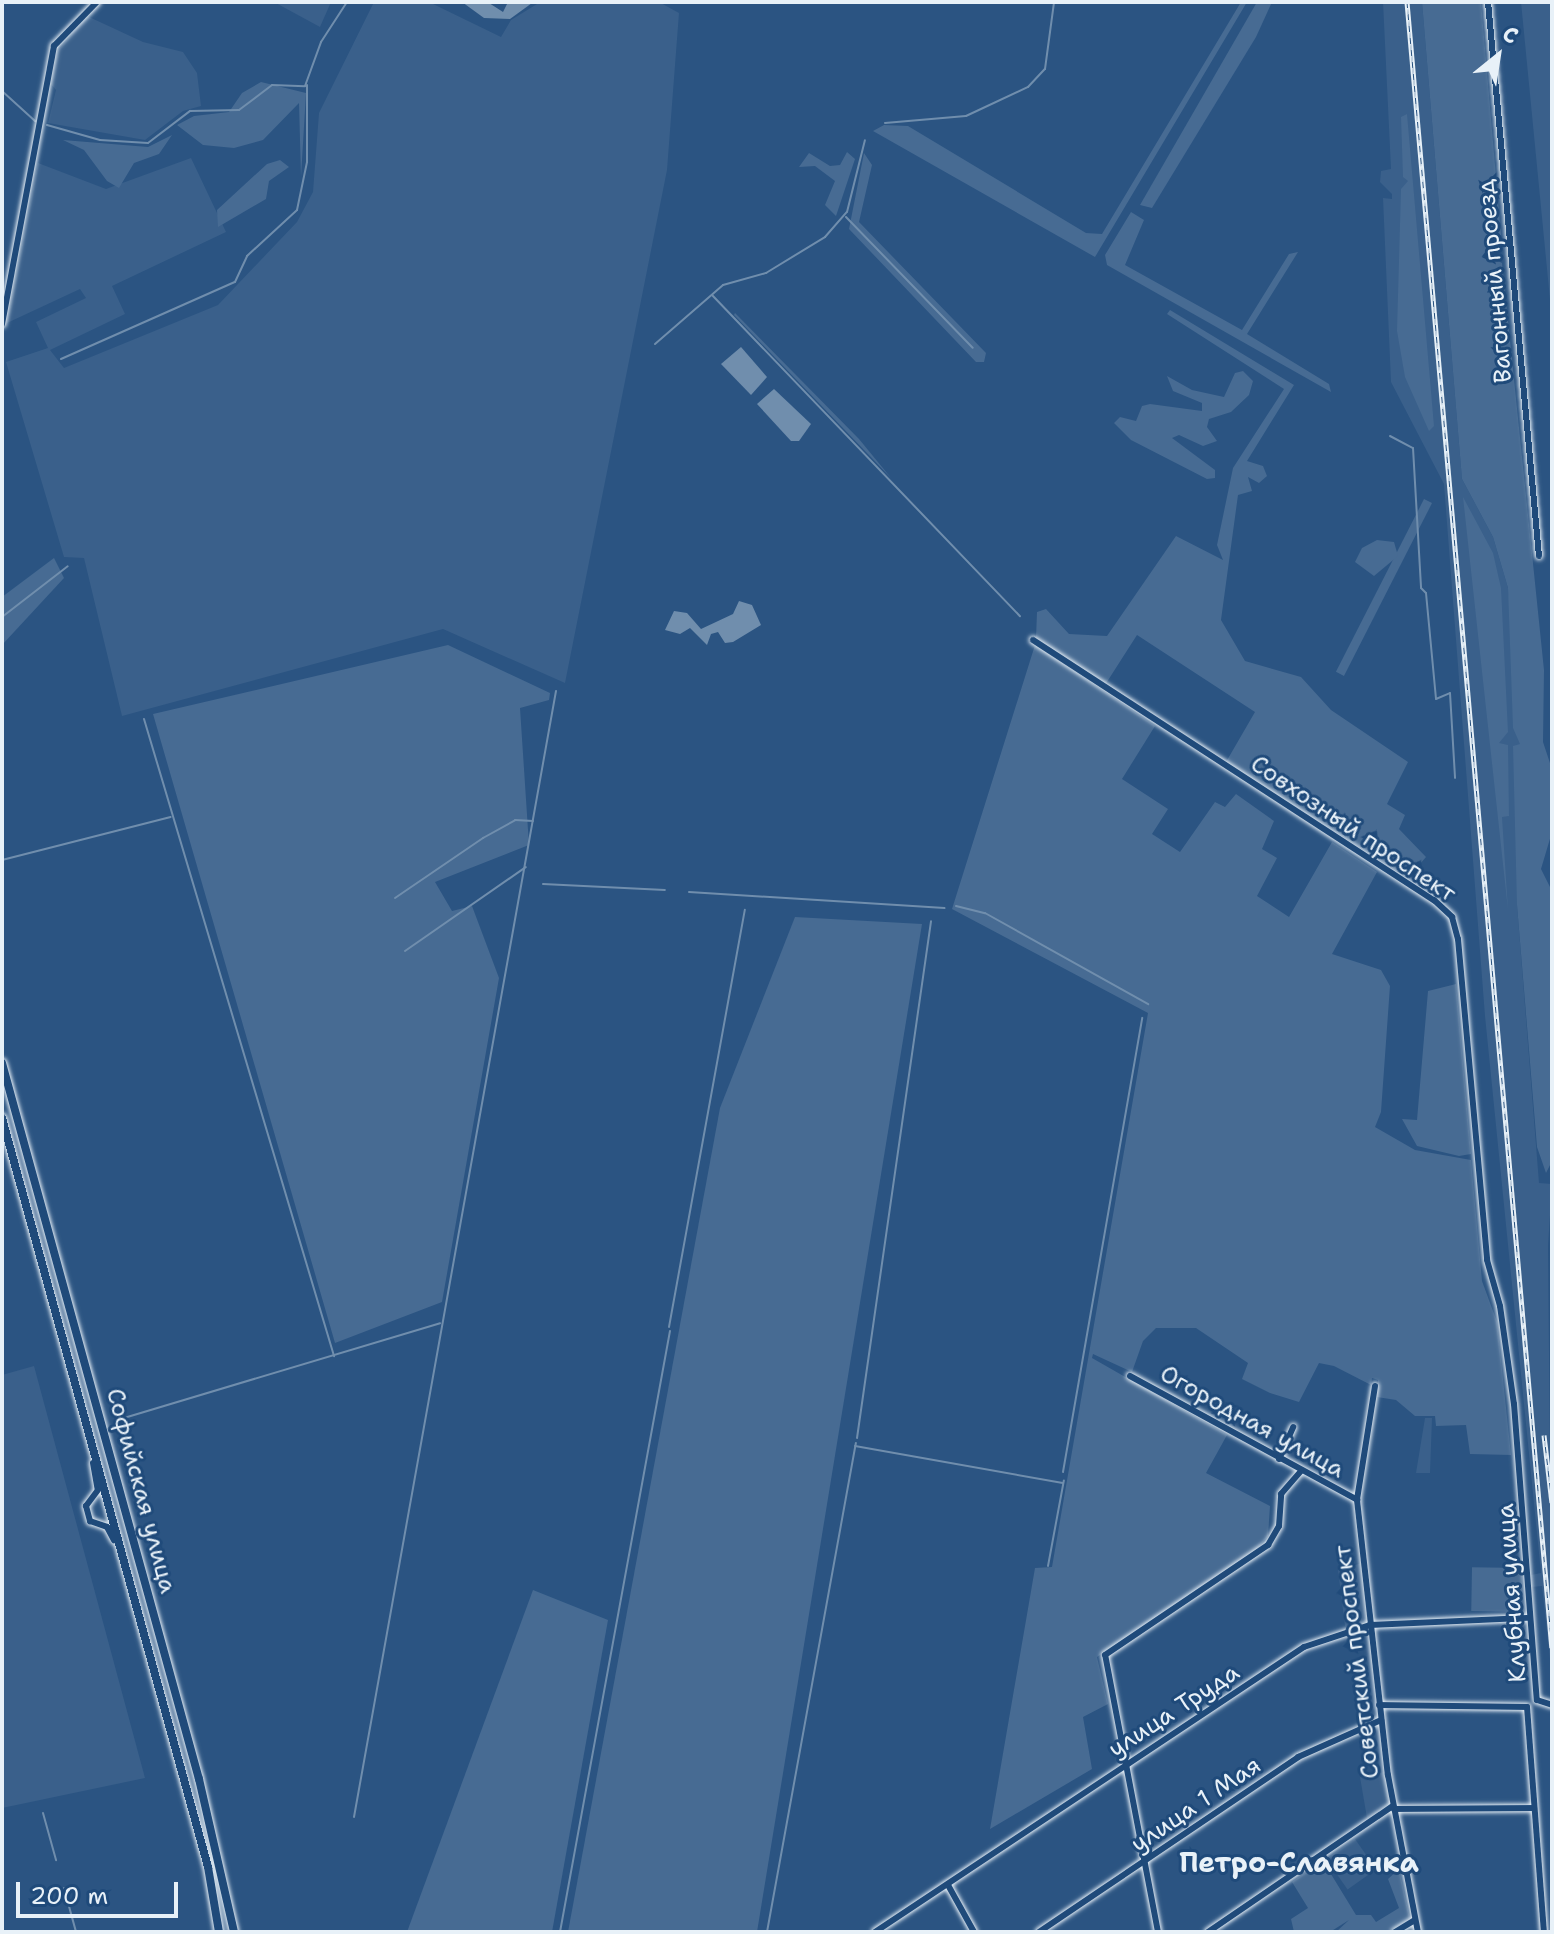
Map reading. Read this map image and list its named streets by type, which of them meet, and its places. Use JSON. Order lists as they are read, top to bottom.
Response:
{
  "streets": {
    "main road": ["Софийская улица"],
    "street": [
      "Вагонный проезд",
      "Совхозный проспект",
      "Огородная улица",
      "Клубная улица",
      "Советский проспект",
      "улица Труда",
      "улица 1 Мая"
    ]
  },
  "crossings": [
    ["Совхозный проспект", "Клубная улица"],
    ["Огородная улица", "Советский проспект"],
    ["Клубная улица", "улица Труда"],
    ["Советский проспект", "улица Труда"],
    ["Советский проспект", "улица 1 Мая"]
  ],
  "districts": ["Петро-Славянка"],
  "scale_bar": "200 m",
  "north": "top right"
}
